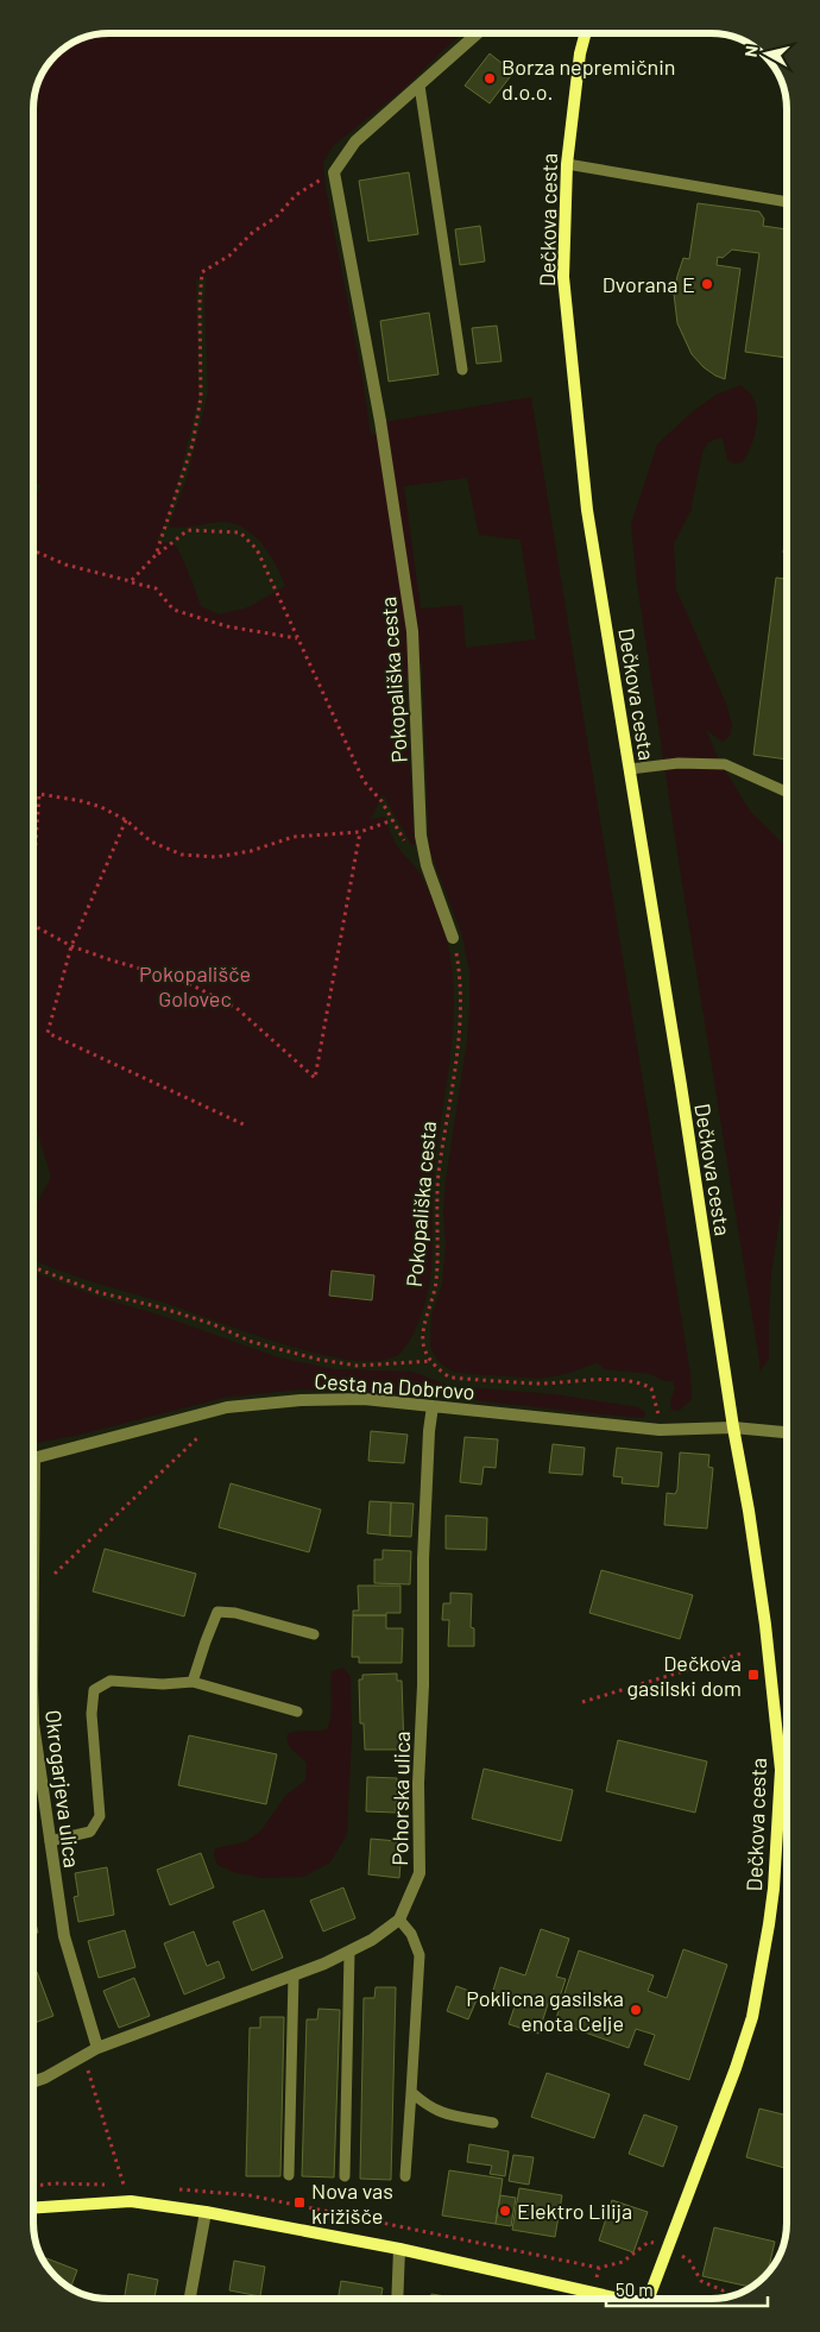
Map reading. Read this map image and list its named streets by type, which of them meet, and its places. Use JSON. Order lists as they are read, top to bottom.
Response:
{
  "streets": {
    "street": [
      "Dečkova cesta",
      "Pokopališka cesta",
      "Cesta na Dobrovo",
      "Okrogarjeva ulica",
      "Pohorska ulica"
    ]
  },
  "crossings": [
    ["Dečkova cesta", "Cesta na Dobrovo"],
    ["Cesta na Dobrovo", "Pohorska ulica"],
    ["Okrogarjeva ulica", "Pohorska ulica"]
  ],
  "parks": ["Pokopališče Golovec"],
  "places": {
    "other": [
      "Borza nepremičnin d.o.o.",
      "Dvorana E",
      "Poklicna gasilska enota Celje",
      "Elektro Lilija"
    ],
    "transit": ["Dečkova gasilski dom", "Nova vas križišče"]
  },
  "scale_bar": "50 m",
  "north": "left"
}
